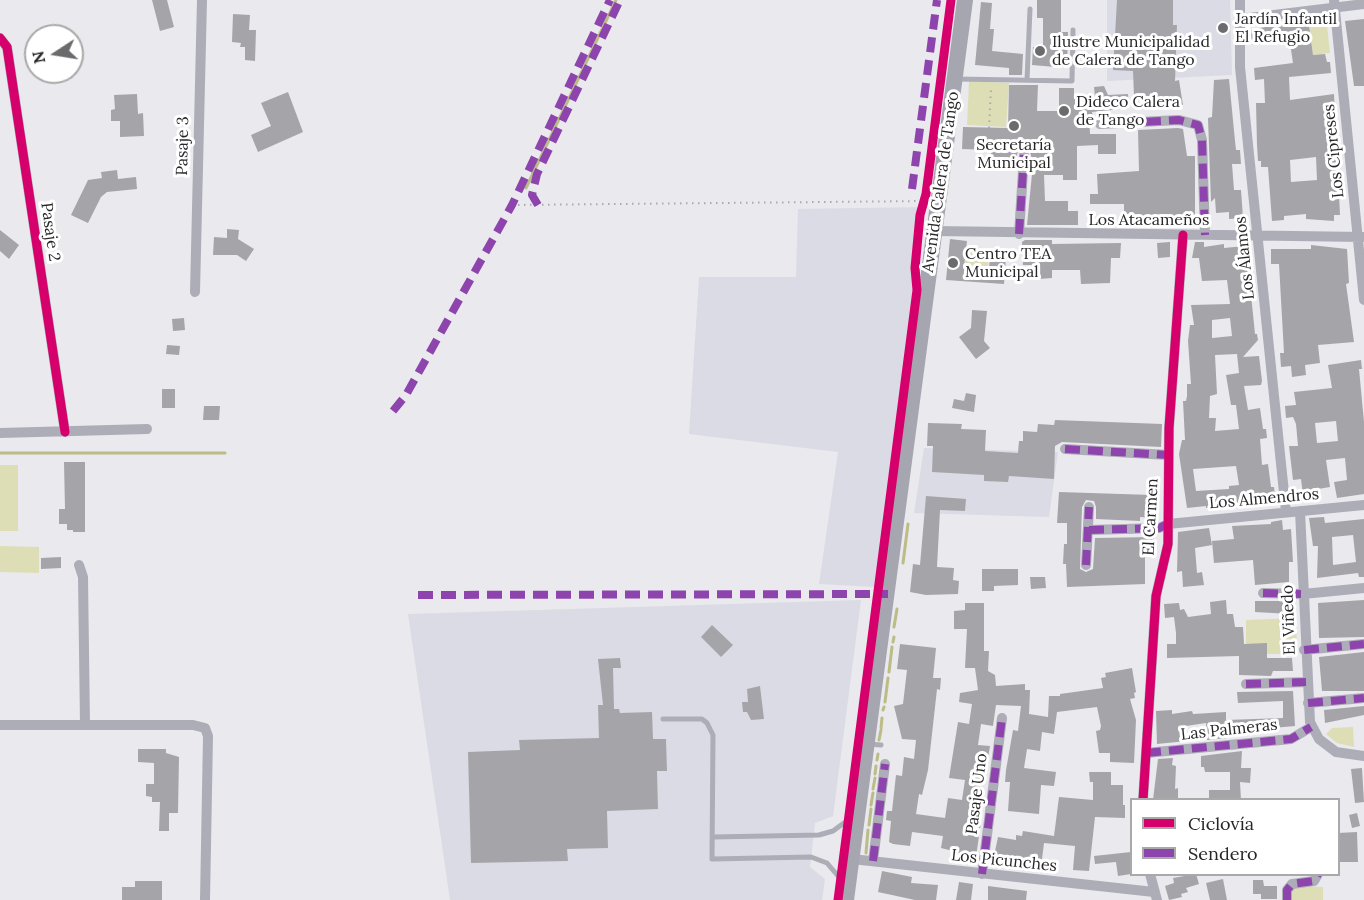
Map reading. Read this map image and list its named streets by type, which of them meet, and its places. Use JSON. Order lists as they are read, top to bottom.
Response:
{
  "streets": {
    "main road": ["Avenida Calera de Tango"],
    "street": [
      "Pasaje 3",
      "Los Cipreses",
      "Los Atacameños",
      "Pasaje 2",
      "Los Álamos",
      "Los Almendros",
      "El Carmen",
      "El Viñedo",
      "Las Palmeras",
      "Pasaje Uno",
      "Los Picunches"
    ]
  },
  "crossings": [
    ["Los Cipreses", "Los Atacameños"],
    ["Avenida Calera de Tango", "Los Atacameños"],
    ["Avenida Calera de Tango", "Los Picunches"],
    ["Los Atacameños", "Los Álamos"],
    ["Los Atacameños", "El Carmen"],
    ["Los Álamos", "Los Almendros"],
    ["Los Almendros", "El Carmen"],
    ["Los Almendros", "El Viñedo"],
    ["El Carmen", "Las Palmeras"],
    ["El Viñedo", "Las Palmeras"],
    ["Pasaje Uno", "Los Picunches"]
  ],
  "places": [
    "Jardín Infantil El Refugio",
    "Ilustre Municipalidad de Calera de Tango",
    "Dideco Calera de Tango",
    "Secretaría Municipal",
    "Centro TEA Municipal"
  ],
  "legend": ["Ciclovía", "Sendero"],
  "north": "left"
}
